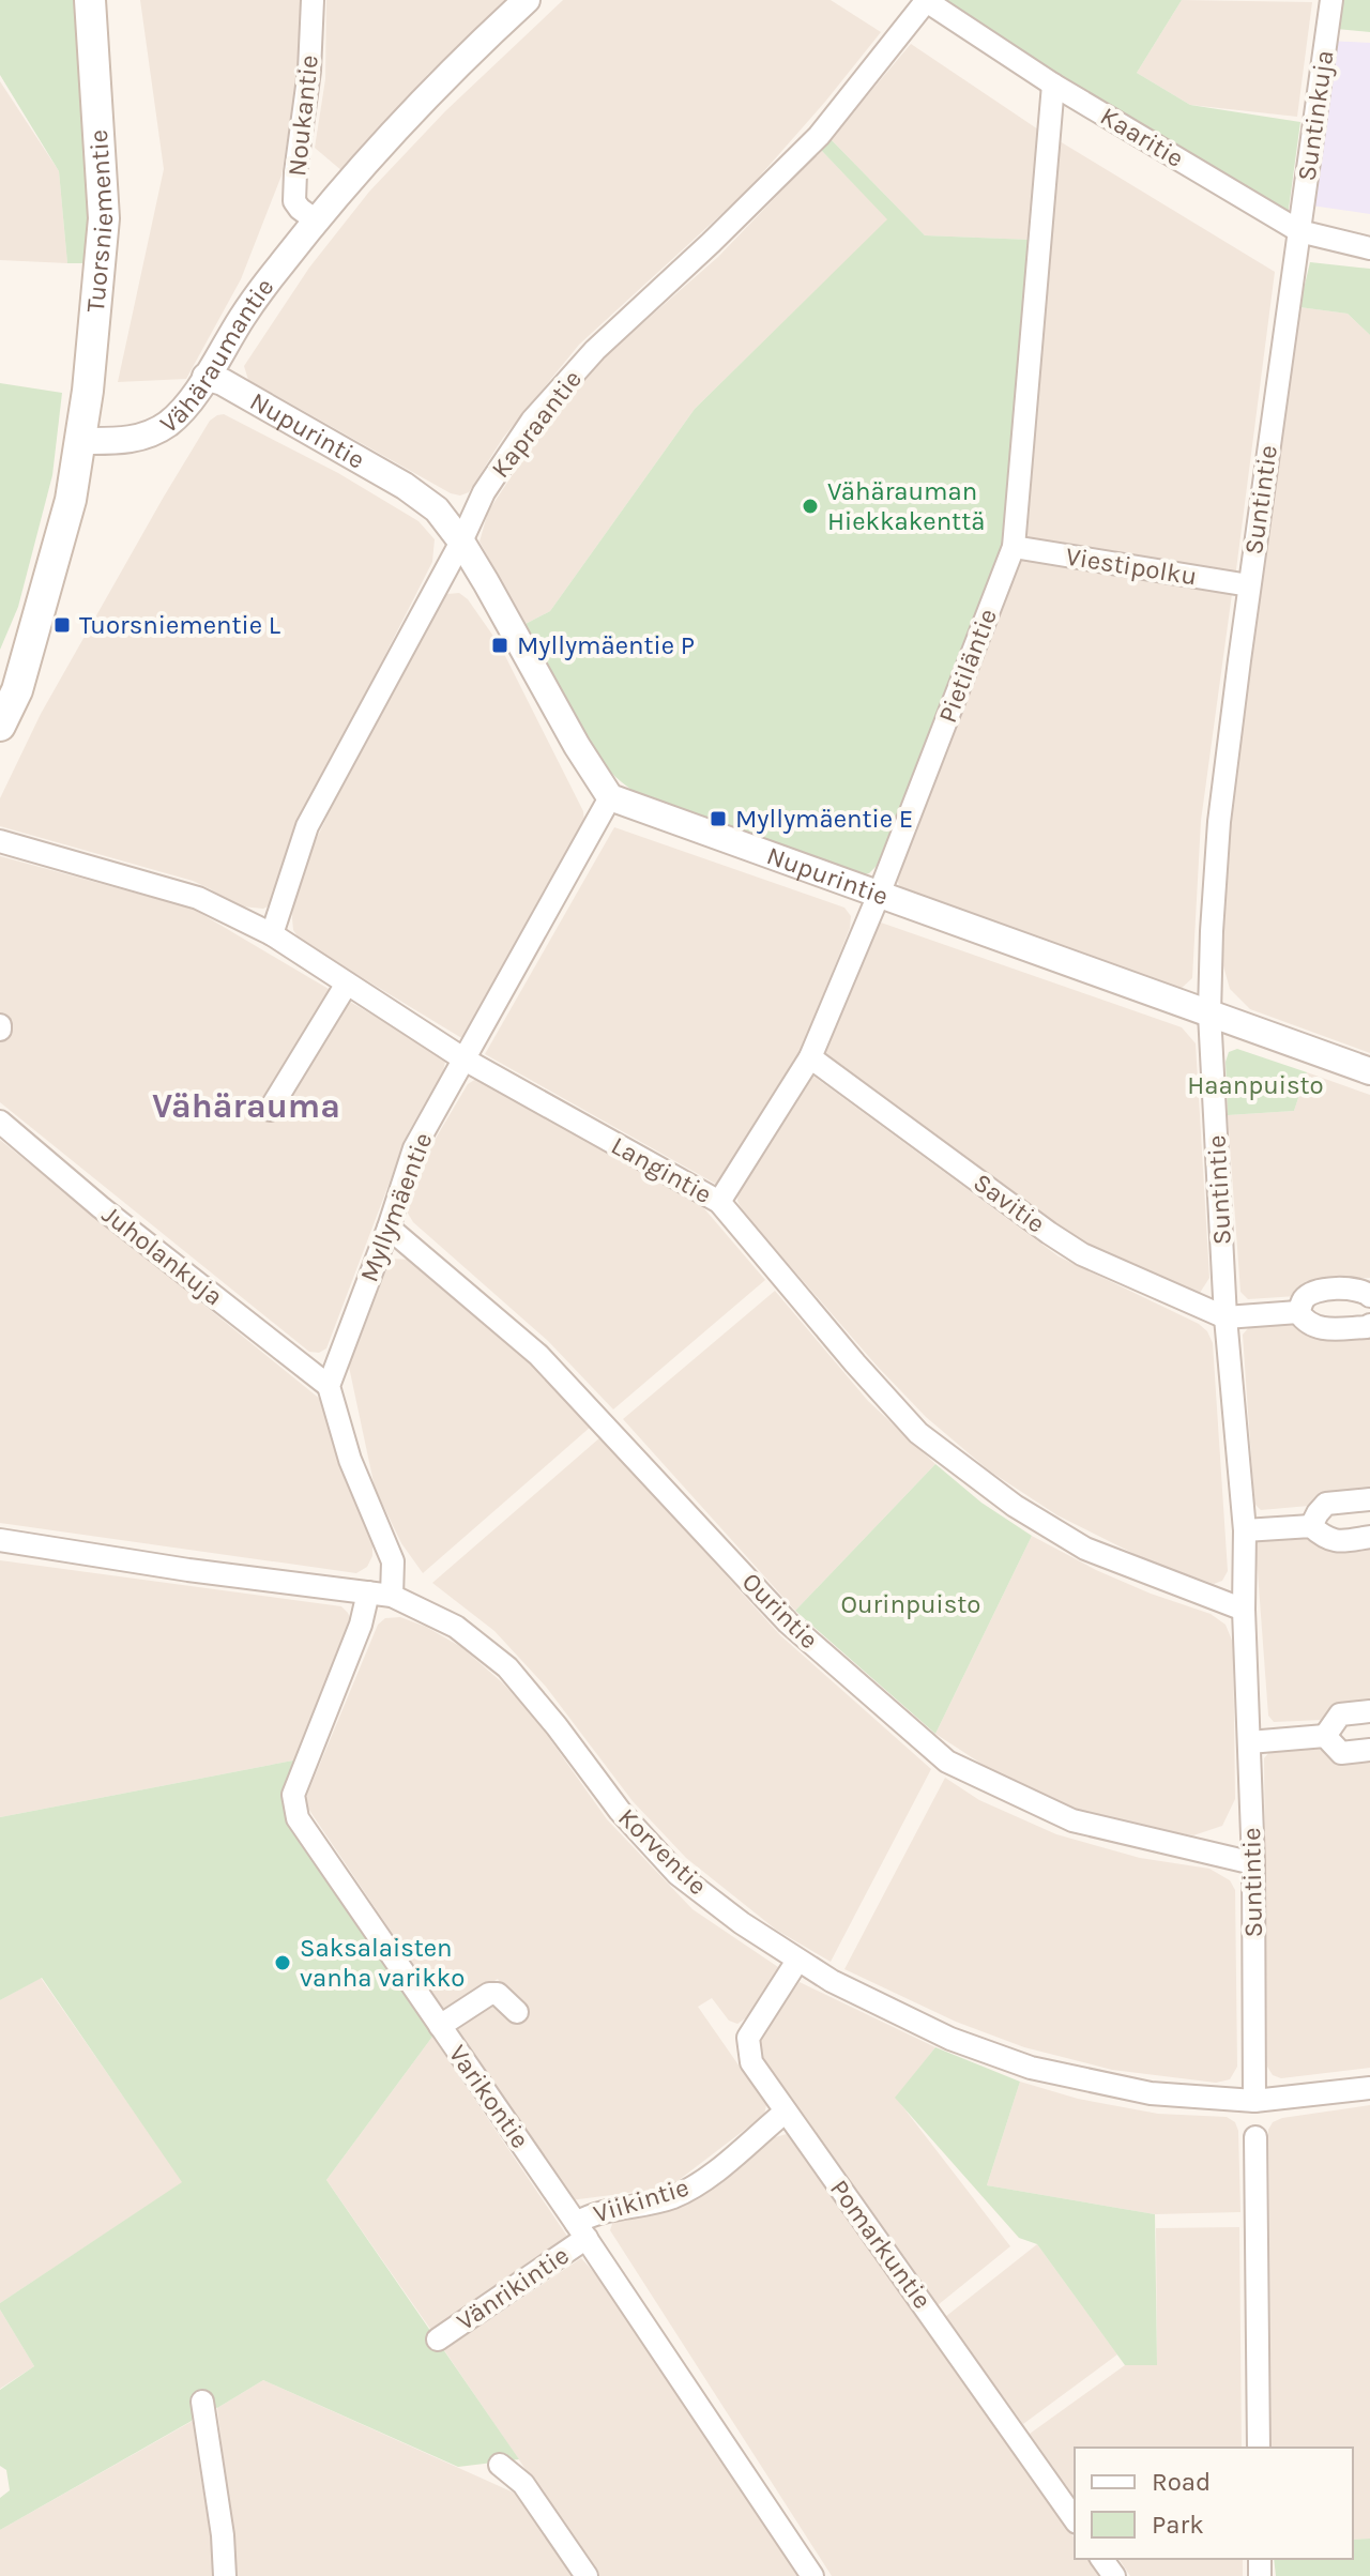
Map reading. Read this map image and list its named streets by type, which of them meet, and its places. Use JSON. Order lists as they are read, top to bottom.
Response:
{
  "streets": {
    "main road": ["Tuorsniementie"],
    "street": [
      "Noukantie",
      "Suntinkuja",
      "Kaaritie",
      "Vähäraumantie",
      "Kapraantie",
      "Nupurintie",
      "Suntintie",
      "Viestipolku",
      "Pietiläntie",
      "Langintie",
      "Savitie",
      "Myllymäentie",
      "Juholankuja",
      "Ourintie",
      "Korventie",
      "Varikontie",
      "Viikintie",
      "Pomarkuntie",
      "Vänrikintie"
    ]
  },
  "crossings": [
    ["Noukantie", "Vähäraumantie"],
    ["Suntinkuja", "Kaaritie"],
    ["Suntinkuja", "Suntintie"],
    ["Kaaritie", "Kapraantie"],
    ["Kaaritie", "Suntintie"],
    ["Kaaritie", "Pietiläntie"],
    ["Tuorsniementie", "Vähäraumantie"],
    ["Vähäraumantie", "Nupurintie"],
    ["Kapraantie", "Nupurintie"],
    ["Kapraantie", "Langintie"],
    ["Nupurintie", "Suntintie"],
    ["Nupurintie", "Pietiläntie"],
    ["Nupurintie", "Myllymäentie"],
    ["Suntintie", "Viestipolku"],
    ["Suntintie", "Langintie"],
    ["Suntintie", "Savitie"],
    ["Suntintie", "Ourintie"],
    ["Suntintie", "Korventie"],
    ["Viestipolku", "Pietiläntie"],
    ["Pietiläntie", "Langintie"],
    ["Pietiläntie", "Savitie"],
    ["Langintie", "Myllymäentie"],
    ["Myllymäentie", "Juholankuja"],
    ["Myllymäentie", "Ourintie"],
    ["Korventie", "Varikontie"],
    ["Korventie", "Pomarkuntie"],
    ["Varikontie", "Viikintie"],
    ["Varikontie", "Vänrikintie"],
    ["Viikintie", "Pomarkuntie"],
    ["Viikintie", "Vänrikintie"]
  ],
  "districts": ["Vähärauma"],
  "parks": ["Haanpuisto", "Ourinpuisto"],
  "places": {
    "other": ["Vähärauman Hiekkakenttä", "Saksalaisten vanha varikko"],
    "transit": ["Tuorsniementie L", "Myllymäentie P", "Myllymäentie E"]
  },
  "legend": ["Road", "Park"]
}
